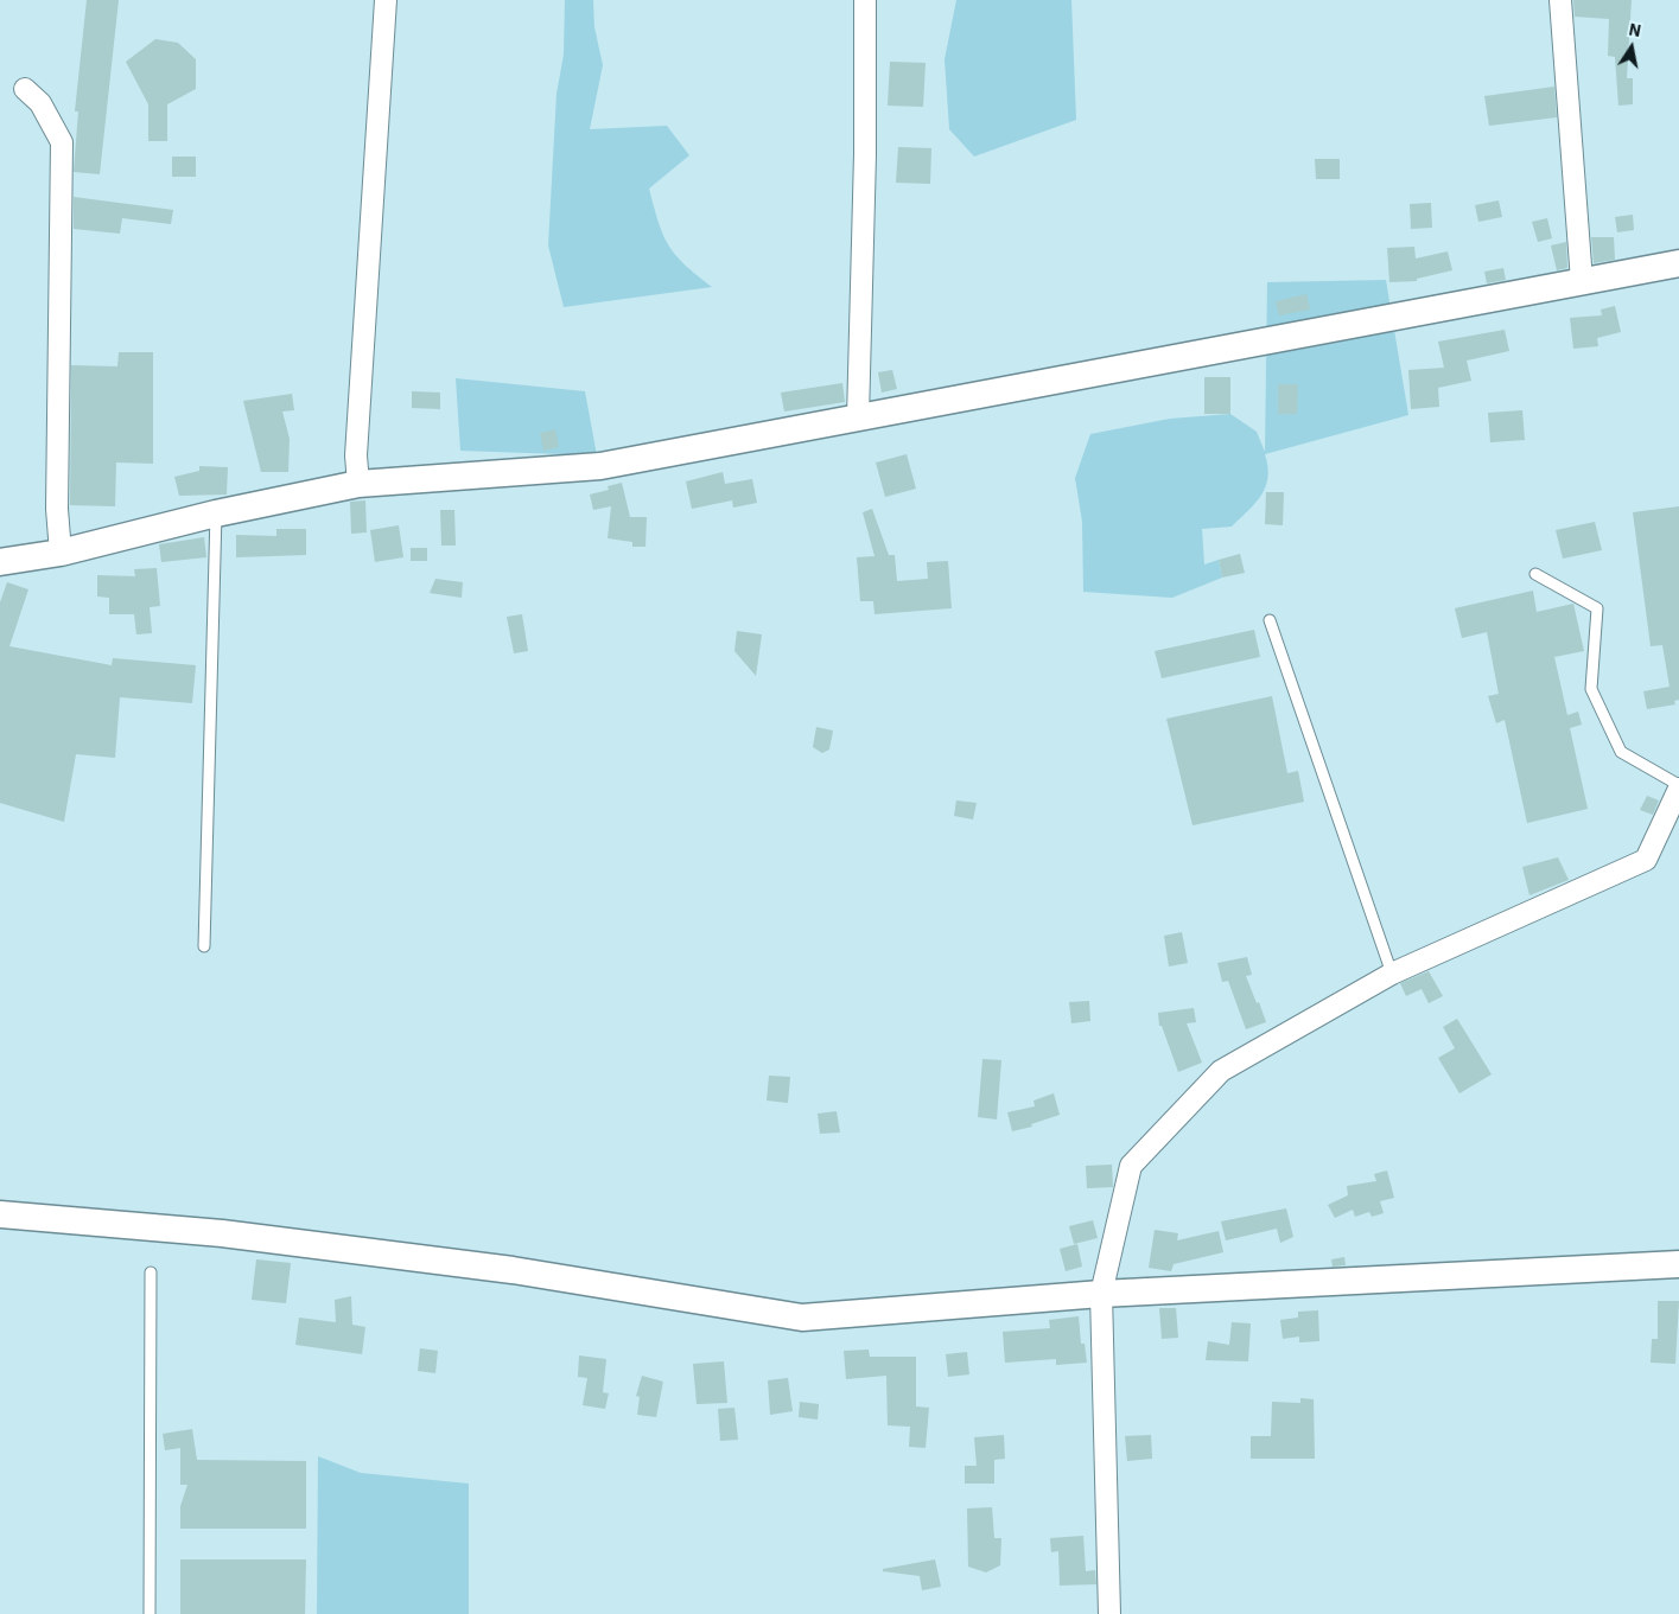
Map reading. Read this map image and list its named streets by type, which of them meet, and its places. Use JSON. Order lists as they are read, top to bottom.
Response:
{
  "north": "top"
}
